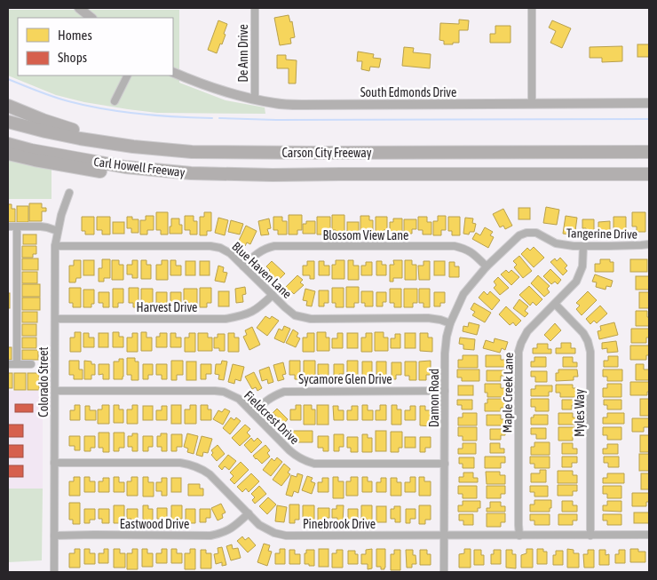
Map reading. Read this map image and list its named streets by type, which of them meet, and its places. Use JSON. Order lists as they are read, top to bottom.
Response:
{
  "streets": {
    "highway": ["Carson City Freeway", "Carl Howell Freeway"],
    "street": [
      "De Ann Drive",
      "South Edmonds Drive",
      "Tangerine Drive",
      "Blossom View Lane",
      "Blue Haven Lane",
      "Harvest Drive",
      "Sycamore Glen Drive",
      "Colorado Street",
      "Maple Creek Lane",
      "Damon Road",
      "Myles Way",
      "Fieldcrest Drive",
      "Eastwood Drive",
      "Pinebrook Drive"
    ]
  },
  "crossings": [
    ["De Ann Drive", "South Edmonds Drive"],
    ["Carson City Freeway", "Carl Howell Freeway"],
    ["Tangerine Drive", "Maple Creek Lane"],
    ["Tangerine Drive", "Damon Road"],
    ["Blossom View Lane", "Blue Haven Lane"],
    ["Blossom View Lane", "Damon Road"],
    ["Blue Haven Lane", "Harvest Drive"],
    ["Blue Haven Lane", "Colorado Street"],
    ["Blue Haven Lane", "Damon Road"],
    ["Harvest Drive", "Colorado Street"],
    ["Sycamore Glen Drive", "Damon Road"],
    ["Sycamore Glen Drive", "Fieldcrest Drive"],
    ["Colorado Street", "Fieldcrest Drive"],
    ["Colorado Street", "Eastwood Drive"],
    ["Colorado Street", "Pinebrook Drive"],
    ["Maple Creek Lane", "Myles Way"],
    ["Maple Creek Lane", "Pinebrook Drive"],
    ["Damon Road", "Fieldcrest Drive"],
    ["Damon Road", "Pinebrook Drive"],
    ["Myles Way", "Pinebrook Drive"],
    ["Eastwood Drive", "Pinebrook Drive"]
  ],
  "legend": ["Homes", "Shops"]
}
